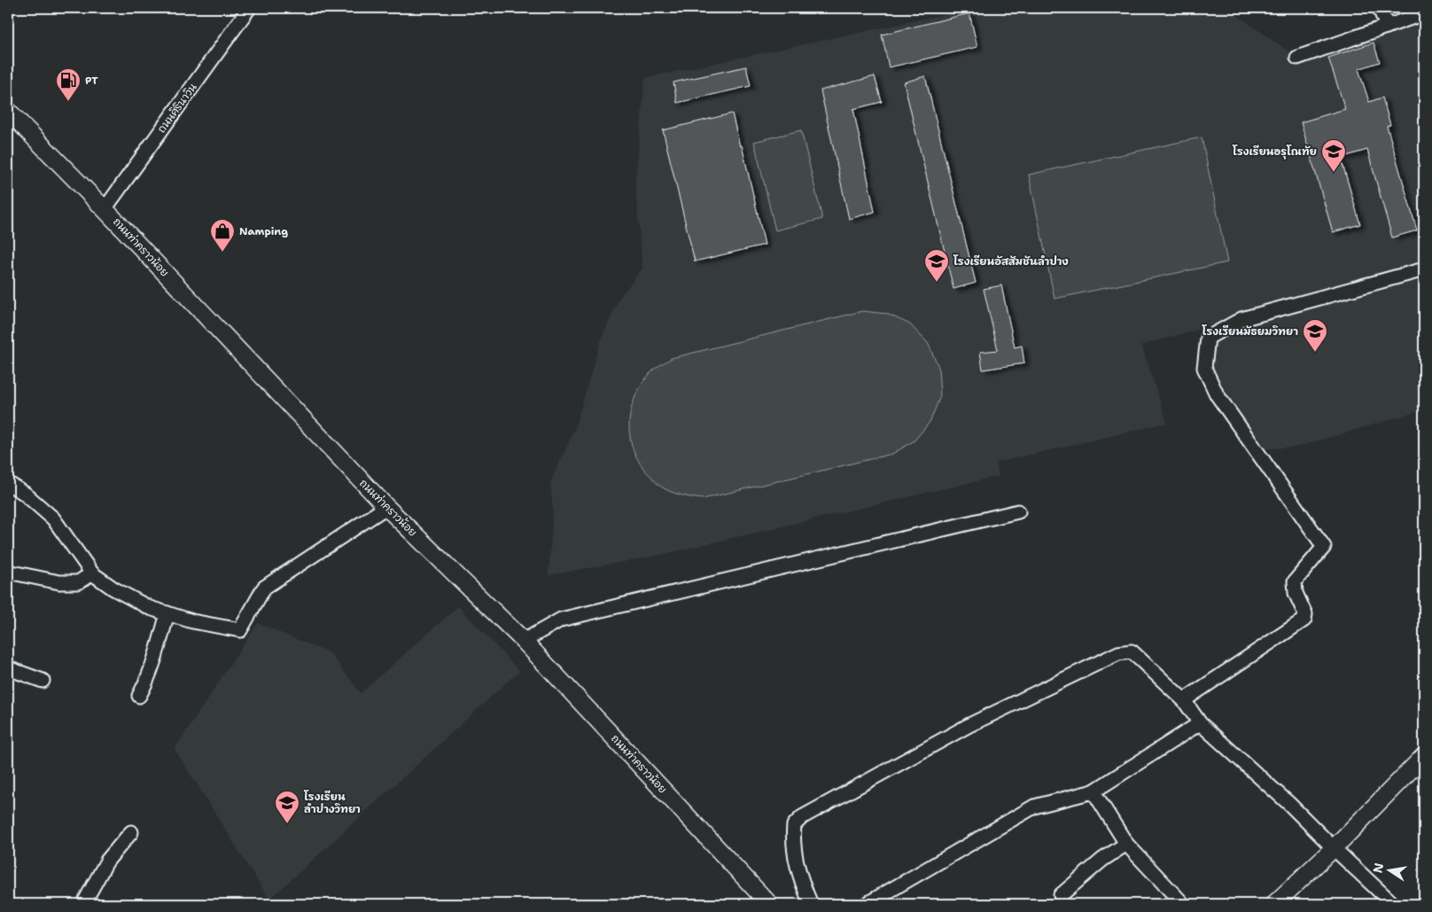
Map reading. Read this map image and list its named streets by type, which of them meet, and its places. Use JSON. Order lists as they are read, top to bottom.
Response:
{
  "streets": {
    "street": ["ถนนศิรินาวิน", "ถนนท่าคราวน้อย"]
  },
  "crossings": [
    ["ถนนศิรินาวิน", "ถนนท่าคราวน้อย"]
  ],
  "places": {
    "fuel station": ["PT"],
    "school or university": [
      "โรงเรียนอรุโณทัย",
      "โรงเรียนอัสสัมชันลำปาง",
      "โรงเรียนมัธยมวิทยา",
      "โรงเรียน ลำปางวิทยา"
    ],
    "shop": ["Namping"]
  },
  "north": "left"
}
